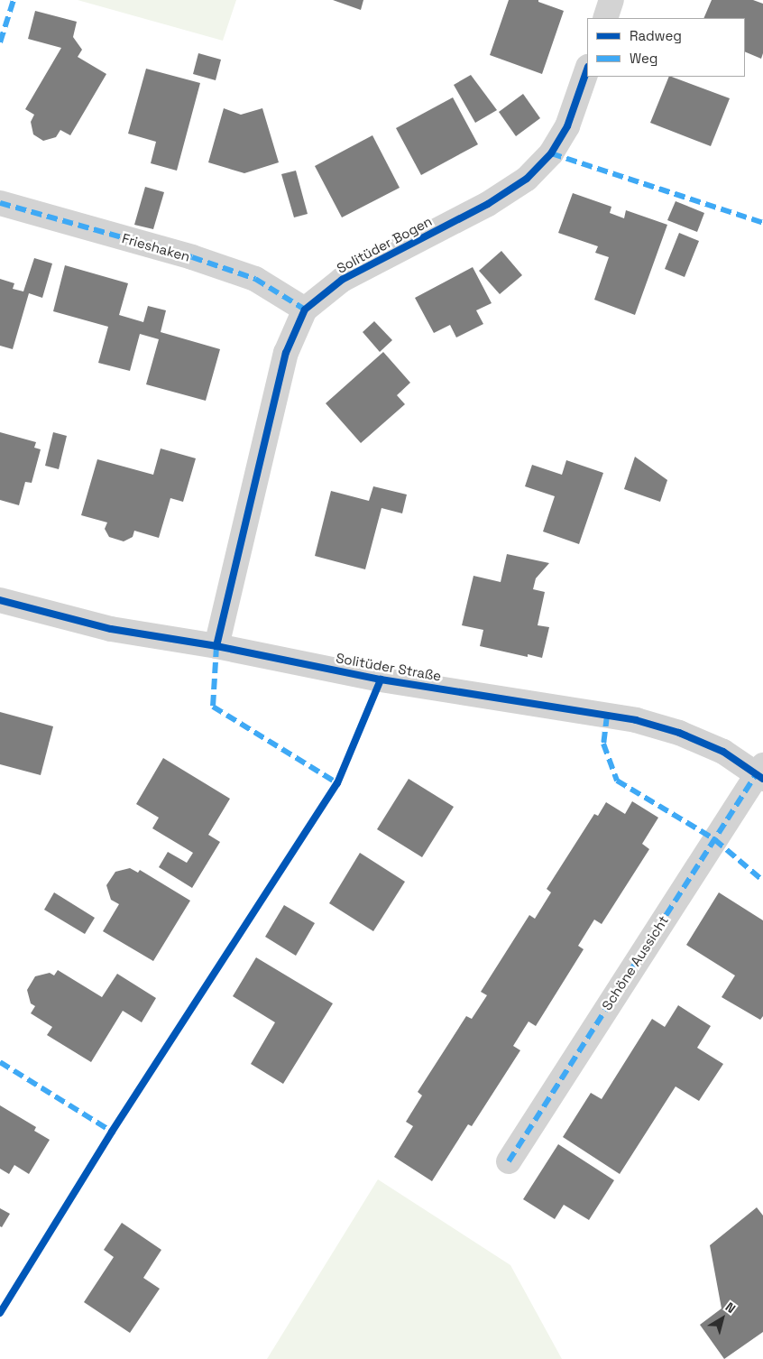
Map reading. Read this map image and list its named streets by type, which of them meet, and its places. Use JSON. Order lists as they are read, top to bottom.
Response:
{
  "streets": {
    "street": [
      "Solitüder Bogen",
      "Frieshaken",
      "Solitüder Straße",
      "Schöne Aussicht"
    ]
  },
  "crossings": [
    ["Solitüder Bogen", "Frieshaken"],
    ["Solitüder Bogen", "Solitüder Straße"],
    ["Solitüder Straße", "Schöne Aussicht"]
  ],
  "legend": ["Radweg", "Weg"],
  "north": "top right"
}
